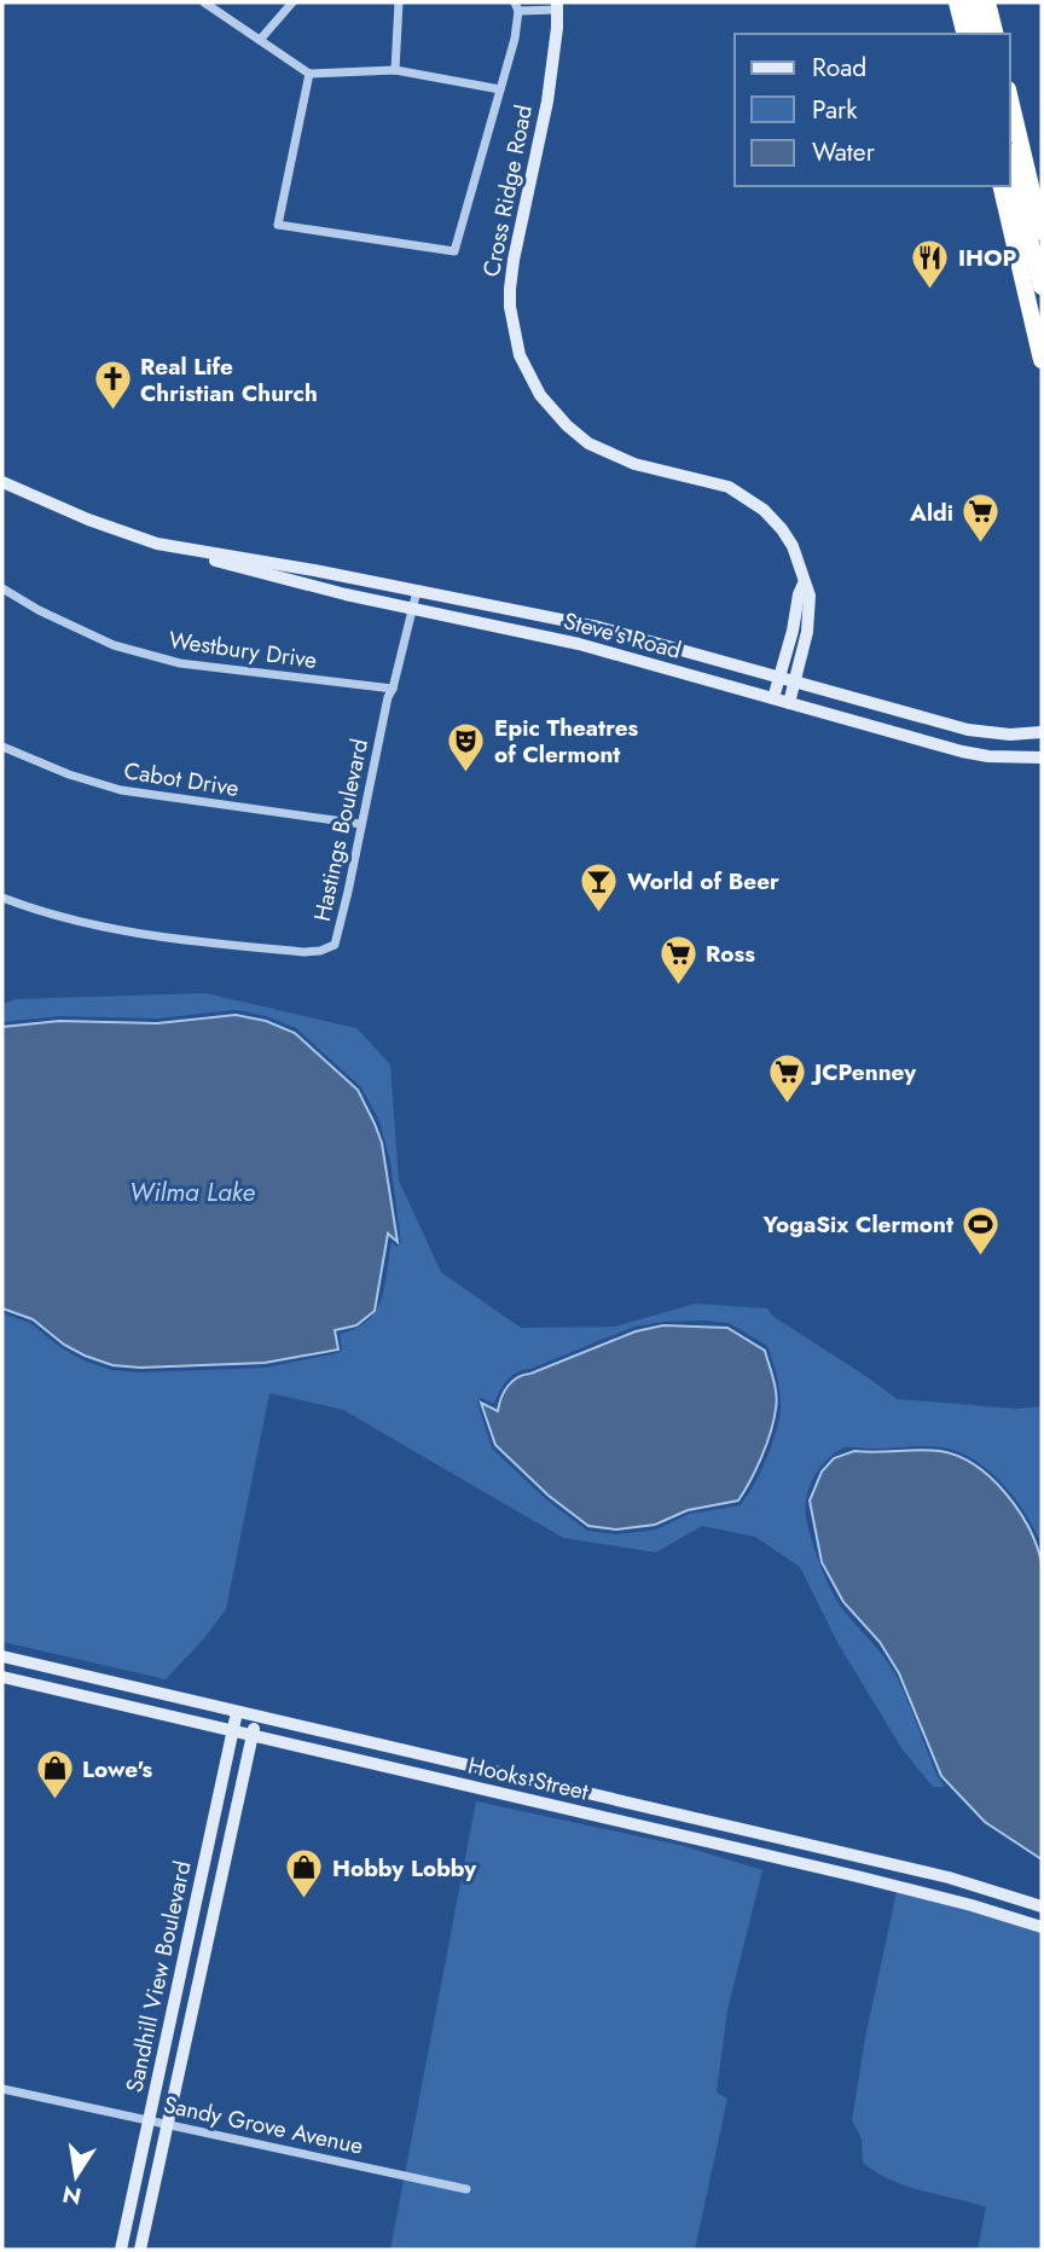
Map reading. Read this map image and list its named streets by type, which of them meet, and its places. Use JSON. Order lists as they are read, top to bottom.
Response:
{
  "streets": {
    "street": [
      "Cross Ridge Road",
      "Steve's Road",
      "Westbury Drive",
      "Cabot Drive",
      "Hastings Boulevard",
      "Hooks Street",
      "Sandhill View Boulevard",
      "Sandy Grove Avenue"
    ]
  },
  "crossings": [
    ["Cross Ridge Road", "Steve's Road"],
    ["Steve's Road", "Hastings Boulevard"],
    ["Westbury Drive", "Hastings Boulevard"],
    ["Cabot Drive", "Hastings Boulevard"],
    ["Hooks Street", "Sandhill View Boulevard"],
    ["Sandhill View Boulevard", "Sandy Grove Avenue"]
  ],
  "water": ["Wilma Lake"],
  "places": {
    "restaurant": ["IHOP"],
    "church": ["Real Life Christian Church"],
    "supermarket": ["Aldi", "Ross", "JCPenney"],
    "theatre": ["Epic Theatres of Clermont"],
    "bar": ["World of Beer"],
    "sports": ["YogaSix Clermont"],
    "shop": ["Lowe's", "Hobby Lobby"]
  },
  "legend": ["Road", "Park", "Water"],
  "north": "bottom"
}
